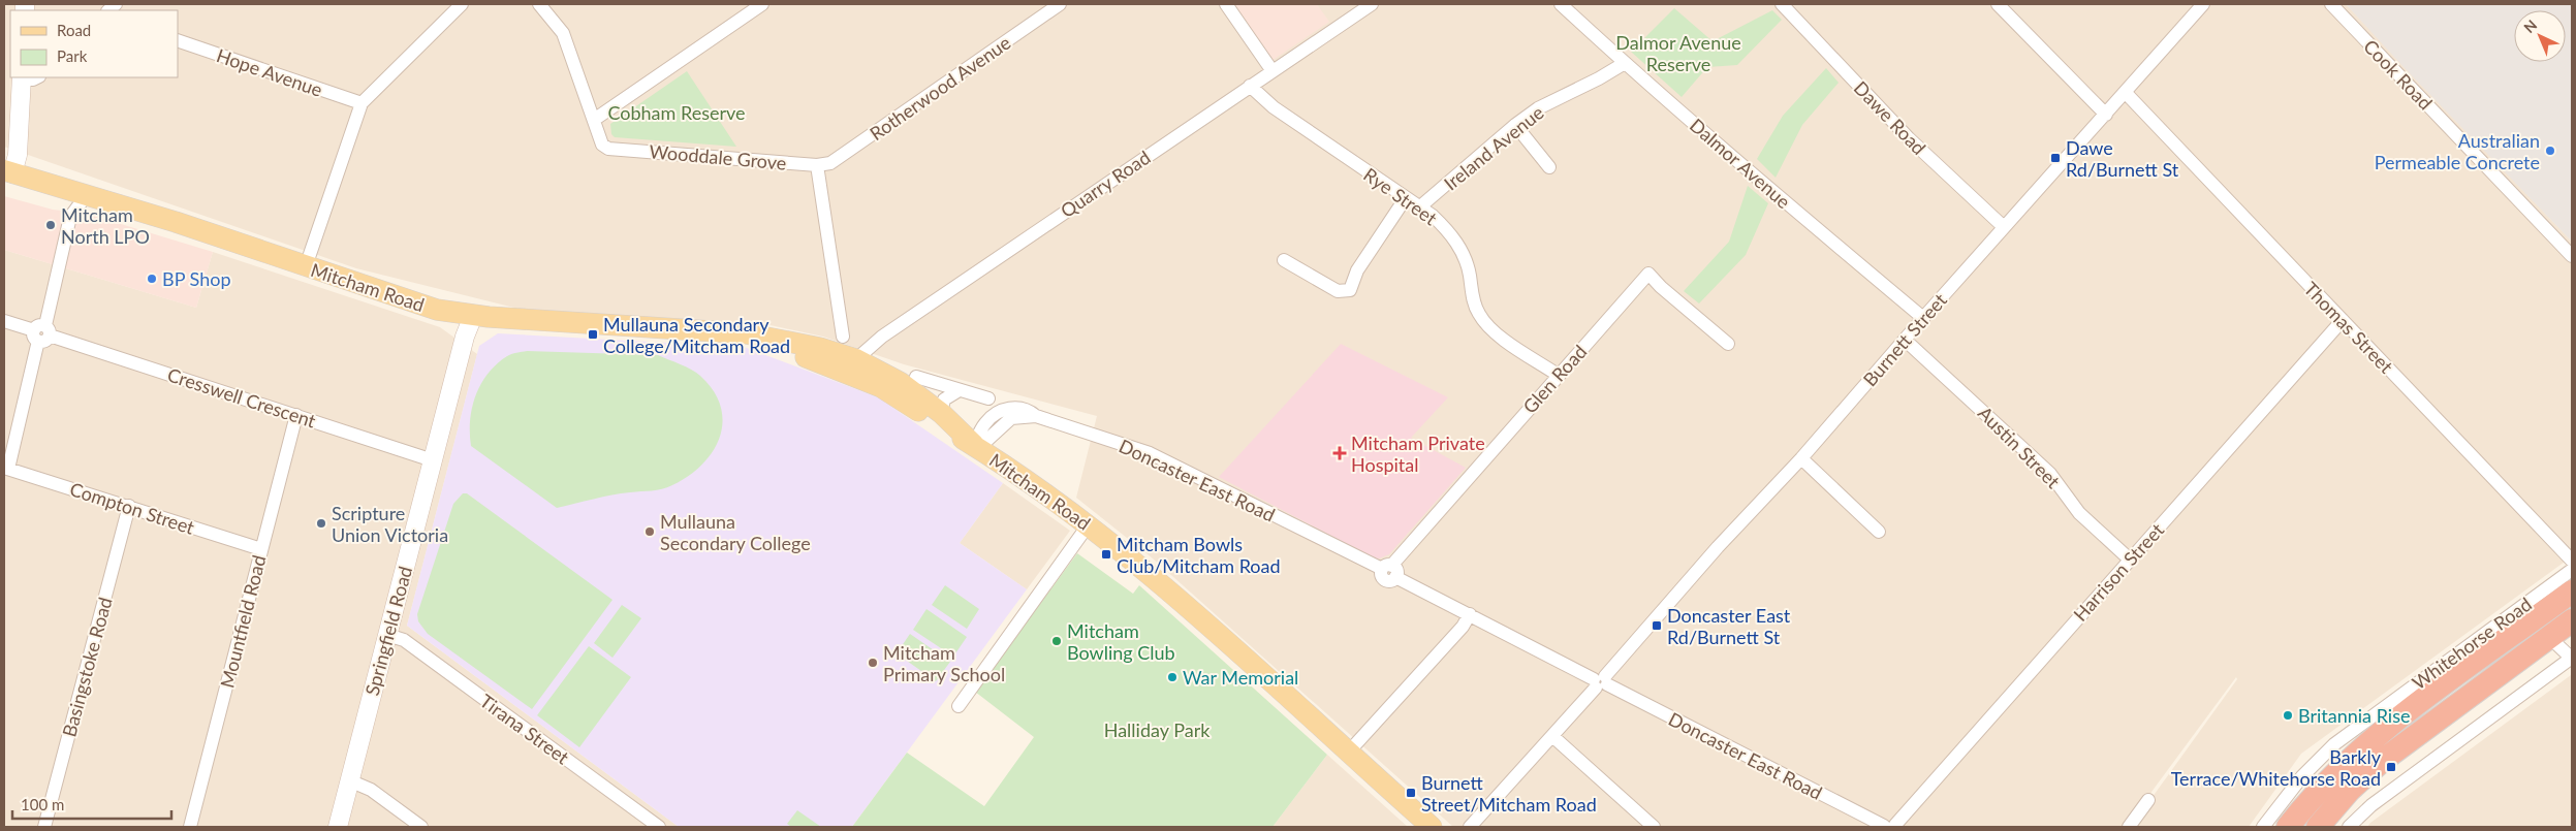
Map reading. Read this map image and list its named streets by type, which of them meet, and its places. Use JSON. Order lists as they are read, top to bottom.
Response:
{
  "streets": {
    "highway": ["Whitehorse Road"],
    "main road": ["Mitcham Road", "Springfield Road"],
    "street": [
      "Hope Avenue",
      "Cook Road",
      "Rotherwood Avenue",
      "Dawe Road",
      "Ireland Avenue",
      "Wooddale Grove",
      "Dalmor Avenue",
      "Quarry Road",
      "Rye Street",
      "Thomas Street",
      "Burnett Street",
      "Glen Road",
      "Cresswell Crescent",
      "Austin Street",
      "Doncaster East Road",
      "Compton Street",
      "Harrison Street",
      "Mountfield Road",
      "Basingstoke Road",
      "Tirana Street"
    ]
  },
  "crossings": [
    ["Rotherwood Avenue", "Wooddale Grove"],
    ["Dawe Road", "Burnett Street"],
    ["Ireland Avenue", "Dalmor Avenue"],
    ["Ireland Avenue", "Rye Street"],
    ["Dalmor Avenue", "Burnett Street"],
    ["Quarry Road", "Rye Street"],
    ["Quarry Road", "Mitcham Road"],
    ["Rye Street", "Glen Road"],
    ["Mitcham Road", "Doncaster East Road"],
    ["Mitcham Road", "Springfield Road"],
    ["Thomas Street", "Burnett Street"],
    ["Thomas Street", "Harrison Street"],
    ["Burnett Street", "Austin Street"],
    ["Burnett Street", "Doncaster East Road"],
    ["Glen Road", "Doncaster East Road"],
    ["Cresswell Crescent", "Mountfield Road"],
    ["Cresswell Crescent", "Springfield Road"],
    ["Austin Street", "Harrison Street"],
    ["Doncaster East Road", "Harrison Street"],
    ["Compton Street", "Mountfield Road"],
    ["Compton Street", "Basingstoke Road"],
    ["Springfield Road", "Tirana Street"]
  ],
  "parks": ["Dalmor Avenue Reserve", "Cobham Reserve", "Halliday Park"],
  "places": {
    "other": [
      "Australian Permeable Concrete",
      "Mitcham North LPO",
      "BP Shop",
      "Scripture Union Victoria",
      "Mullauna Secondary College",
      "Mitcham Bowling Club",
      "Mitcham Primary School",
      "War Memorial",
      "Britannia Rise"
    ],
    "transit": [
      "Dawe Rd/Burnett St",
      "Mullauna Secondary College/Mitcham Road",
      "Mitcham Bowls Club/Mitcham Road",
      "Doncaster East Rd/Burnett St",
      "Barkly Terrace/Whitehorse Road",
      "Burnett Street/Mitcham Road"
    ],
    "health": ["Mitcham Private Hospital"]
  },
  "legend": ["Road", "Park"],
  "scale_bar": "100 m",
  "north": "top left"
}
